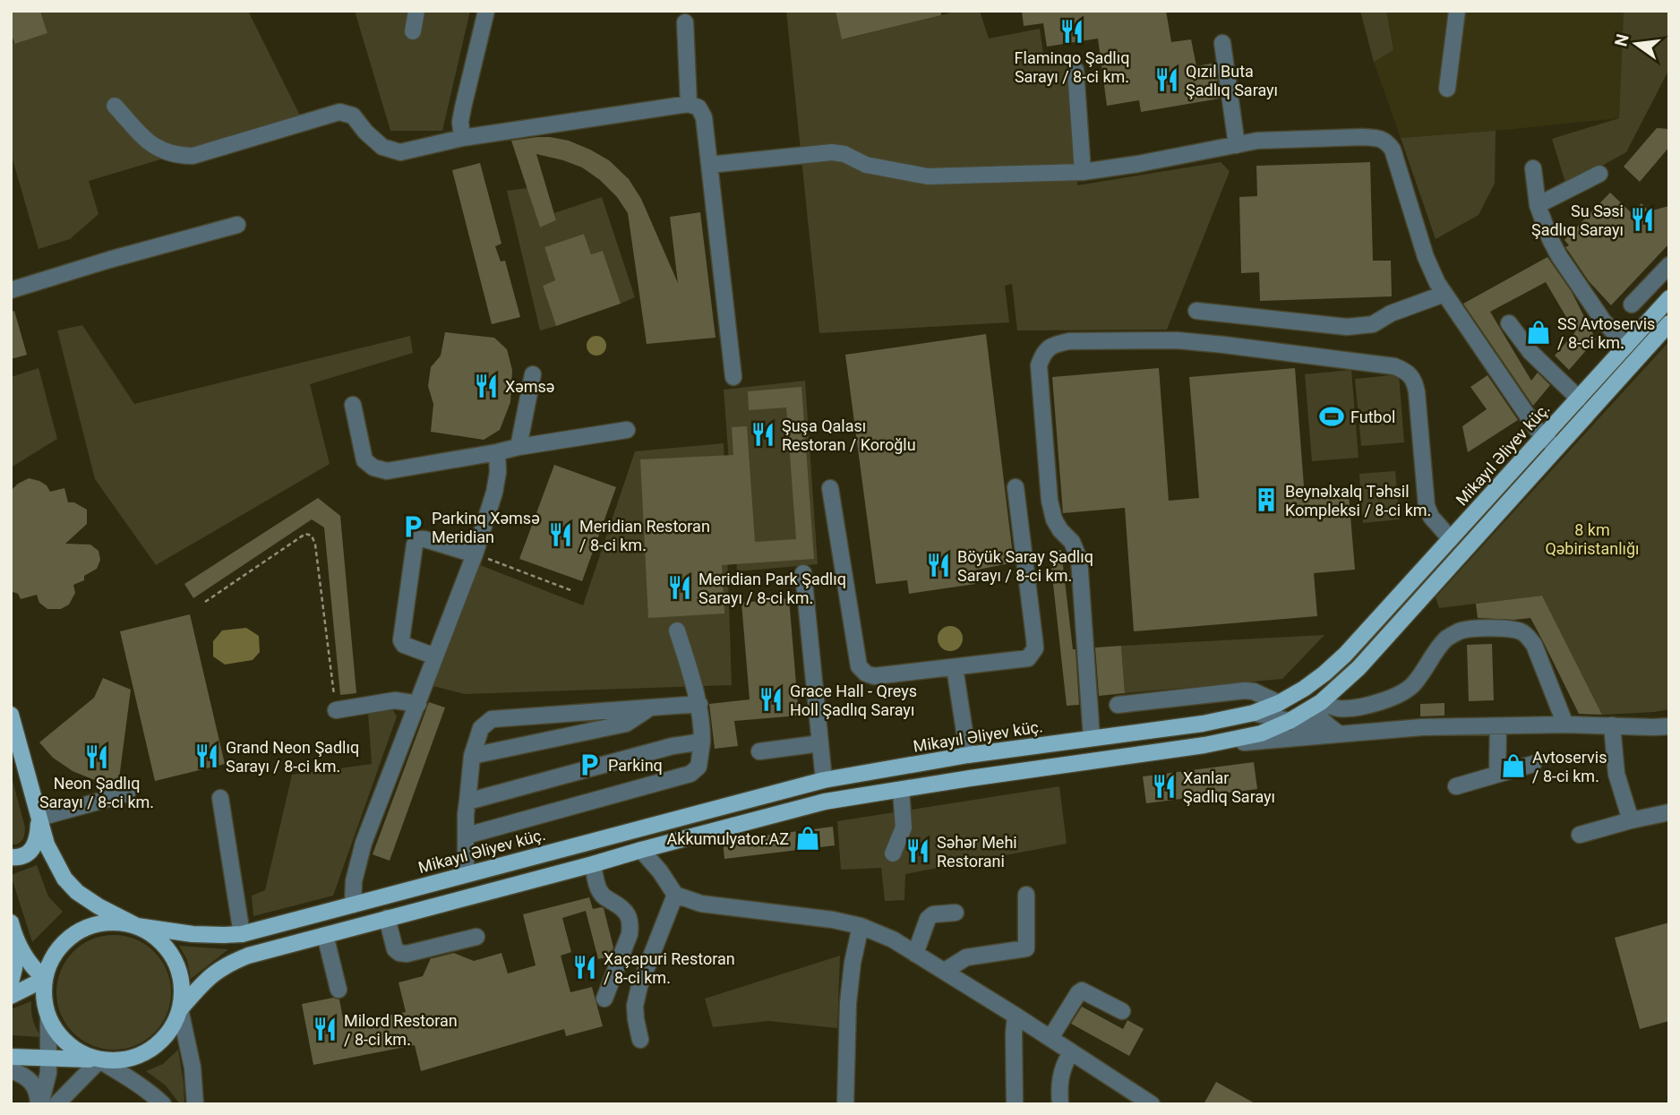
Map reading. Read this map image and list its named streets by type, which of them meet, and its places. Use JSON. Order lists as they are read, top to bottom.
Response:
{
  "streets": {
    "main road": ["Mikayıl Əliyev küç."]
  },
  "parks": ["8 km Qəbiristanlığı"],
  "places": {
    "restaurant": [
      "Flaminqo Şadlıq Sarayı / 8-ci km.",
      "Qızıl Buta Şadlıq Sarayı",
      "Su Səsi Şadlıq Sarayı",
      "Xəmsə",
      "Şuşa Qalası Restoran / Koroğlu",
      "Meridian Restoran / 8-ci km.",
      "Böyük Saray Şadlıq Sarayı / 8-ci km.",
      "Meridian Park Şadlıq Sarayı / 8-ci km.",
      "Grace Hall - Qreys Holl Şadlıq Sarayı",
      "Grand Neon Şadlıq Sarayı / 8-ci km.",
      "Neon Şadlıq Sarayı / 8-ci km.",
      "Xanlar Şadlıq Sarayı",
      "Səhər Mehi Restorani",
      "Xaçapuri Restoran / 8-ci km.",
      "Milord Restoran / 8-ci km."
    ],
    "shop": ["SS Avtoservis / 8-ci km.", "Avtoservis / 8-ci km.", "Akkumulyator.AZ"],
    "sports": ["Futbol"],
    "building": ["Beynəlxalq Təhsil Kompleksi / 8-ci km."],
    "parking": ["Parkinq Xəmsə Meridian", "Parkinq"]
  },
  "north": "left"
}
